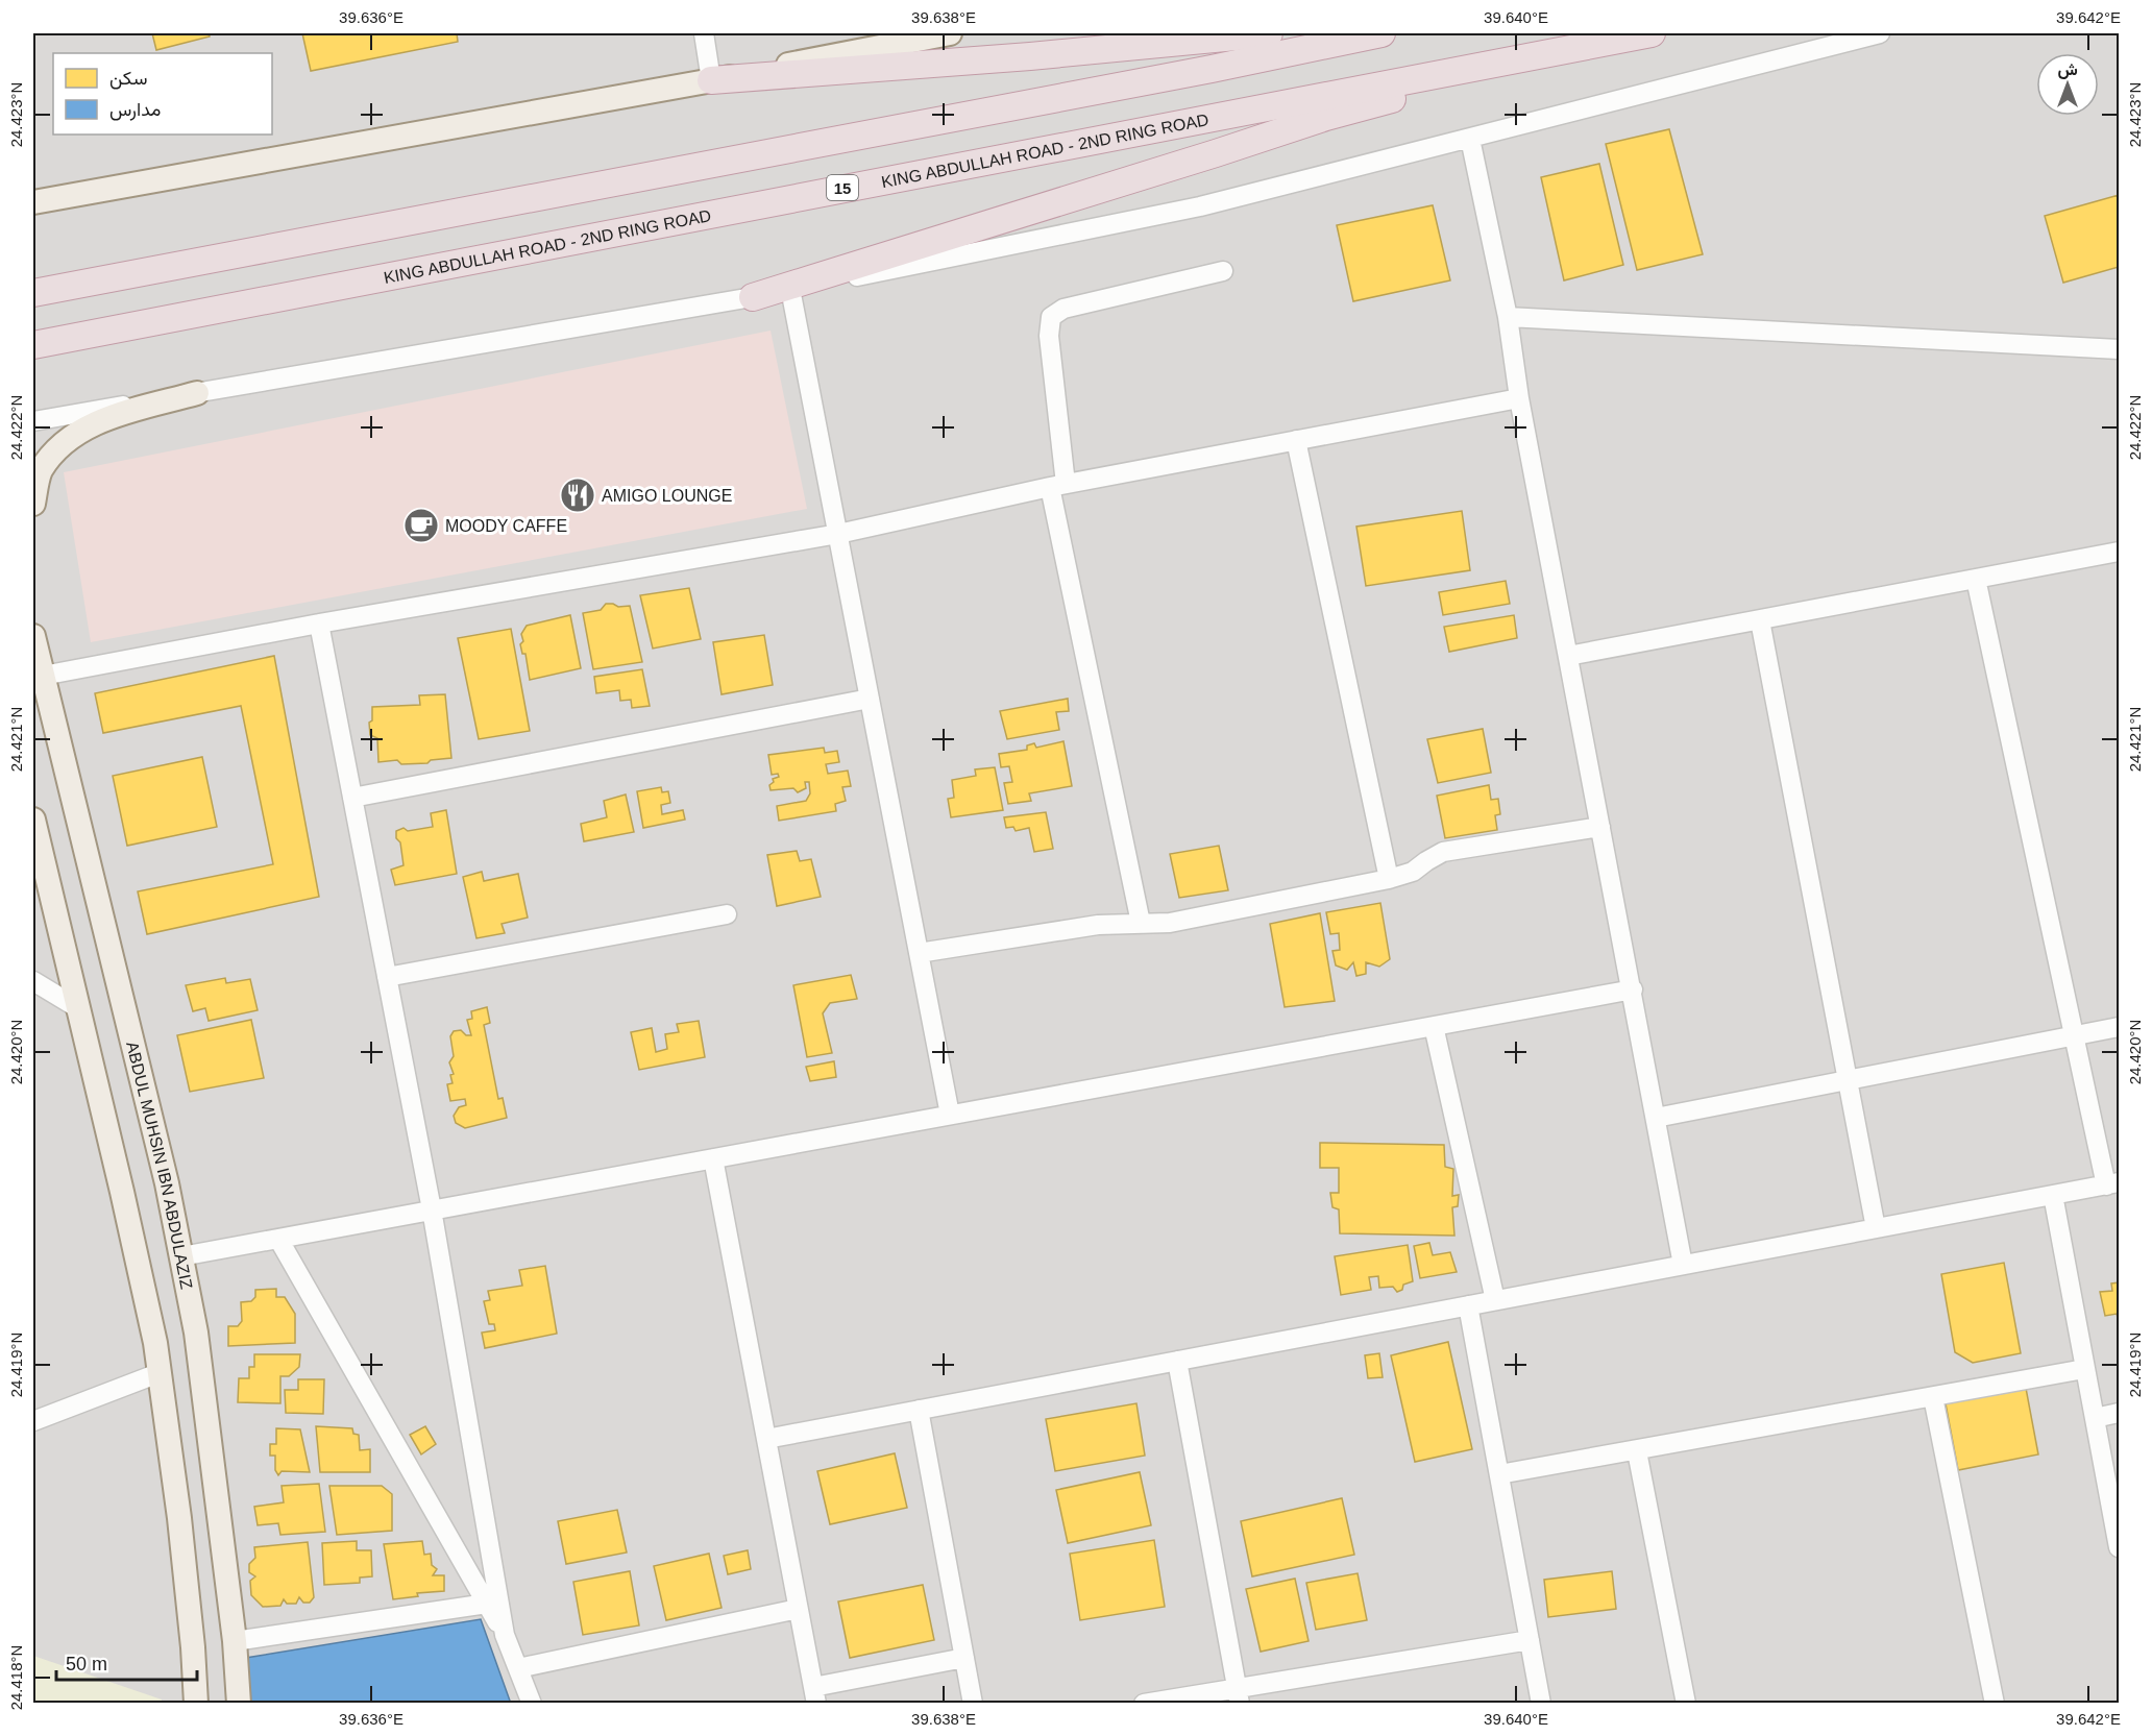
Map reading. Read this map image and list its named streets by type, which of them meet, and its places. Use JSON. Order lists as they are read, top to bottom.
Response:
{
  "streets": {
    "highway": ["KING ABDULLAH ROAD - 2ND RING ROAD", "15"],
    "main road": ["ABDUL MUHSIN IBN ABDULAZIZ"]
  },
  "places": {
    "restaurant": ["AMIGO LOUNGE"],
    "cafe": ["MOODY CAFFE"]
  },
  "legend": ["سكن", "مدارس"],
  "scale_bar": "50 m",
  "north": "top",
  "coordinates": [
    "39.636°E",
    "39.638°E",
    "39.640°E",
    "39.642°E",
    "24.423°N",
    "24.422°N",
    "24.421°N",
    "24.420°N",
    "24.419°N",
    "24.418°N"
  ]
}
